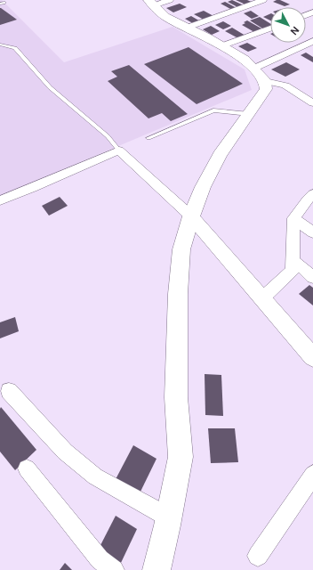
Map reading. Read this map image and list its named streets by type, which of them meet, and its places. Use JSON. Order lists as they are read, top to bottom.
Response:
{
  "north": "bottom right"
}
